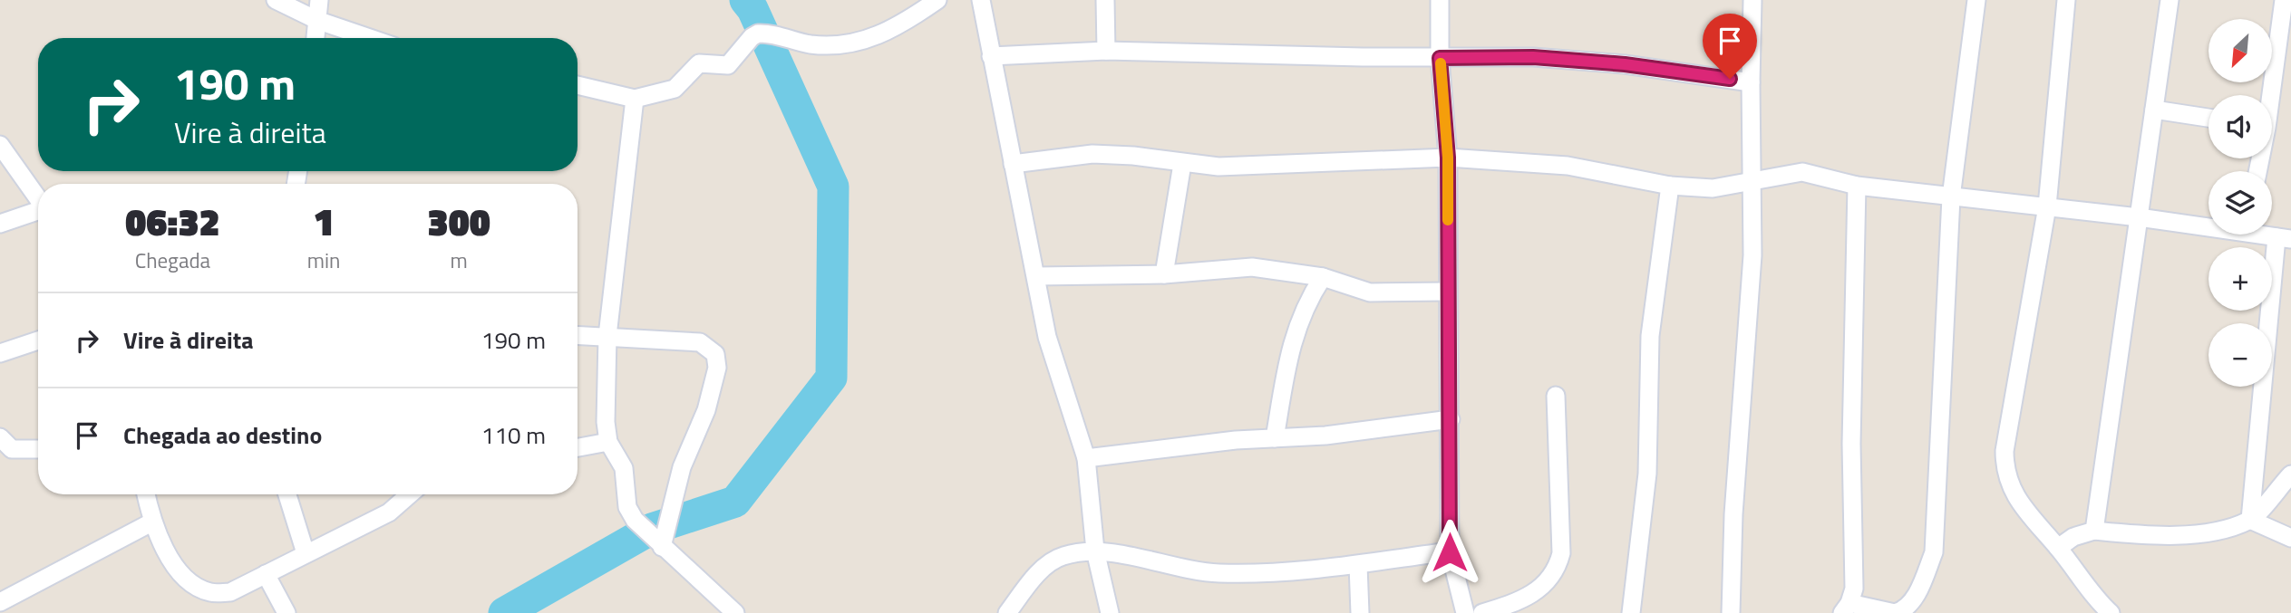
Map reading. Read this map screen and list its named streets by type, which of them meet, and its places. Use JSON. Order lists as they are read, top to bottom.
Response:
{
  "north": "bottom left",
  "page": {
    "map_buttons": ["+", "−"],
    "turn": ["190 m", "Vire à direita"],
    "eta": [
      "06:32",
      "Chegada",
      "1",
      "min",
      "300",
      "m"
    ],
    "list": [
      {
        "name": "Vire à direita",
        "value": "190 m"
      },
      {
        "name": "Chegada ao destino",
        "value": "110 m"
      }
    ]
  }
}
